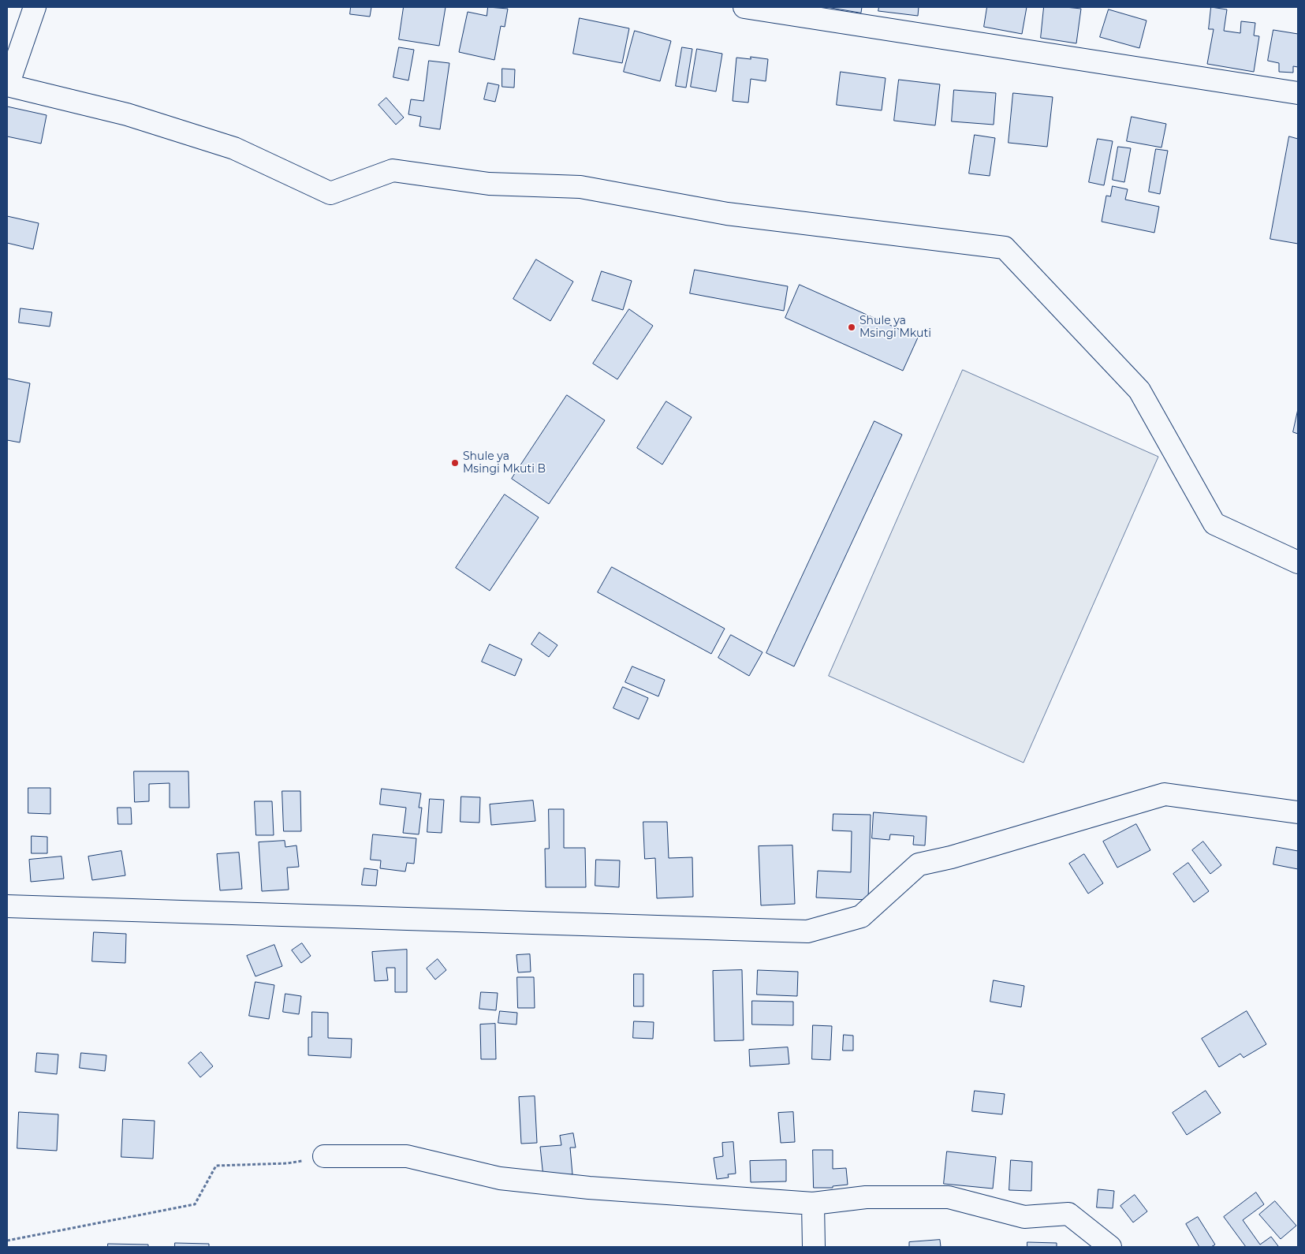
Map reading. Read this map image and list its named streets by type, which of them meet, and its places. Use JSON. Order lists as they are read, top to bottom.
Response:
{
  "places": ["Shule ya Msingi Mkuti", "Shule ya Msingi Mkuti B"]
}
